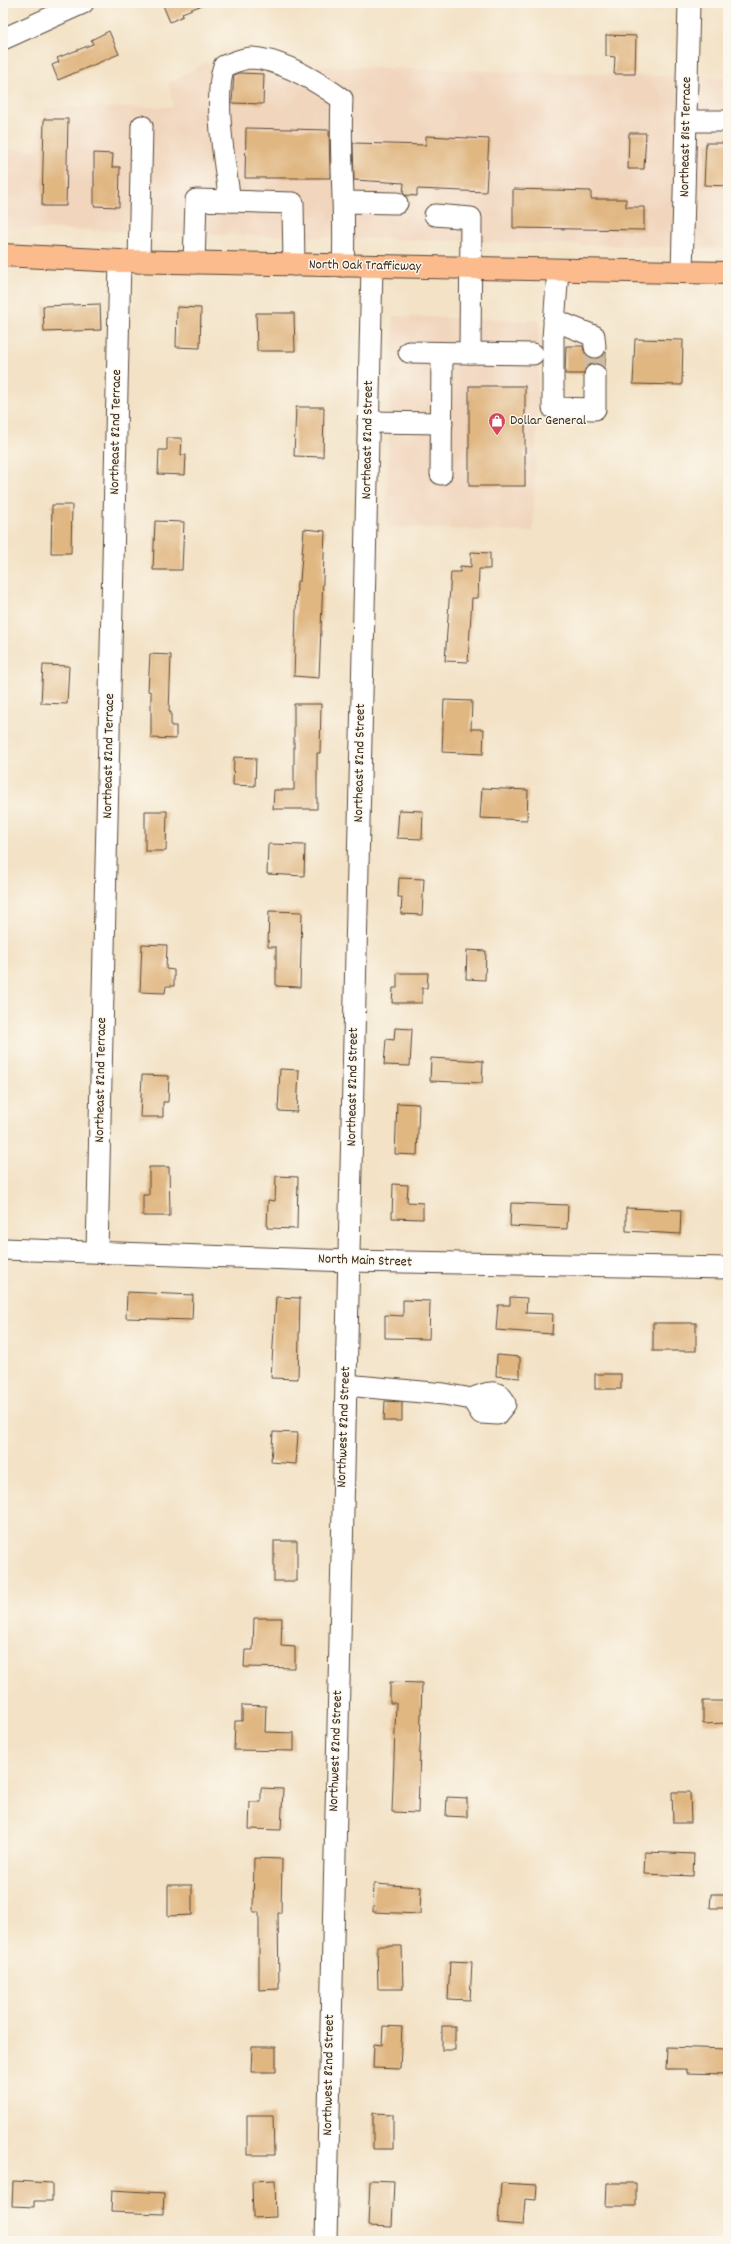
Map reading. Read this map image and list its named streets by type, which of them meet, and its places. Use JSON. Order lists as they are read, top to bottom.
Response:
{
  "streets": {
    "main road": ["North Oak Trafficway"],
    "street": [
      "Northeast 81st Terrace",
      "Northeast 82nd Terrace",
      "Northeast 82nd Street",
      "North Main Street",
      "Northwest 82nd Street"
    ]
  },
  "crossings": [
    ["Northeast 81st Terrace", "North Oak Trafficway"],
    ["North Oak Trafficway", "Northeast 82nd Terrace"],
    ["North Oak Trafficway", "Northeast 82nd Street"],
    ["Northeast 82nd Terrace", "North Main Street"],
    ["Northeast 82nd Street", "North Main Street"],
    ["Northeast 82nd Street", "Northwest 82nd Street"],
    ["North Main Street", "Northwest 82nd Street"]
  ],
  "places": {
    "shop": ["Dollar General"]
  }
}
